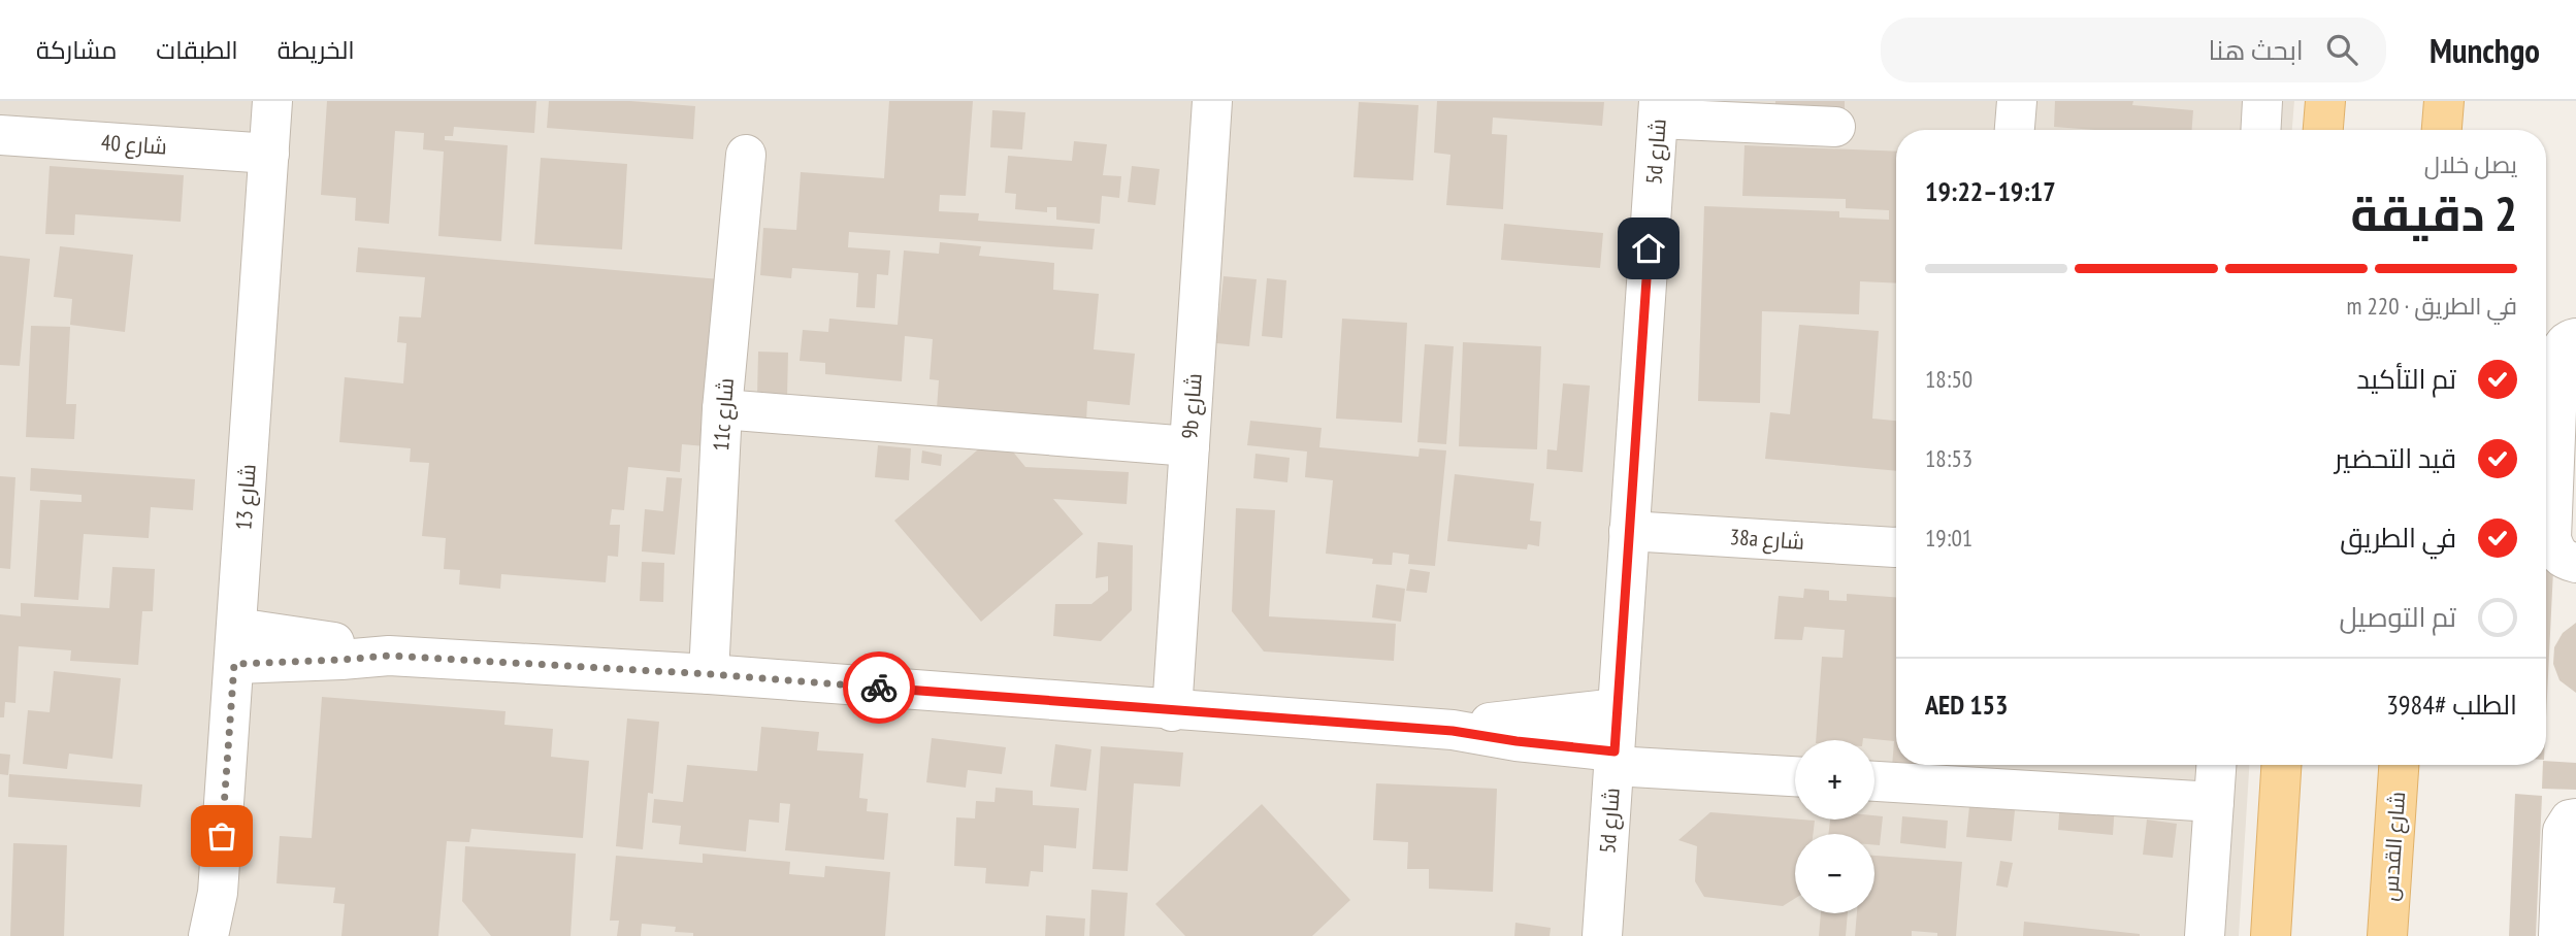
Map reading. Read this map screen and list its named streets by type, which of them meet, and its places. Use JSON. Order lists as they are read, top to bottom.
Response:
{
  "streets": {
    "main road": ["شارع القدس"],
    "street": [
      "شارع 40",
      "5d شارع",
      "9b شارع",
      "11c شارع",
      "شارع 13",
      "38a شارع"
    ]
  },
  "crossings": [
    ["شارع 40", "شارع 13"],
    ["5d شارع", "38a شارع"]
  ],
  "page": {
    "header": "Munchgo",
    "search": "ابحث هنا",
    "nav": ["الخريطة", "الطبقات", "مشاركة"],
    "heading": ["2 دقيقة", "يصل خلال", "19:17–19:22"],
    "panel": ["الطلب #3984", "AED 153"],
    "bar": "في الطريق · 220 m",
    "list": [
      ["تم التأكيد", "18:50"],
      ["قيد التحضير", "18:53"],
      ["في الطريق", "19:01"],
      "تم التوصيل"
    ],
    "map_buttons": ["+", "−"]
  }
}
